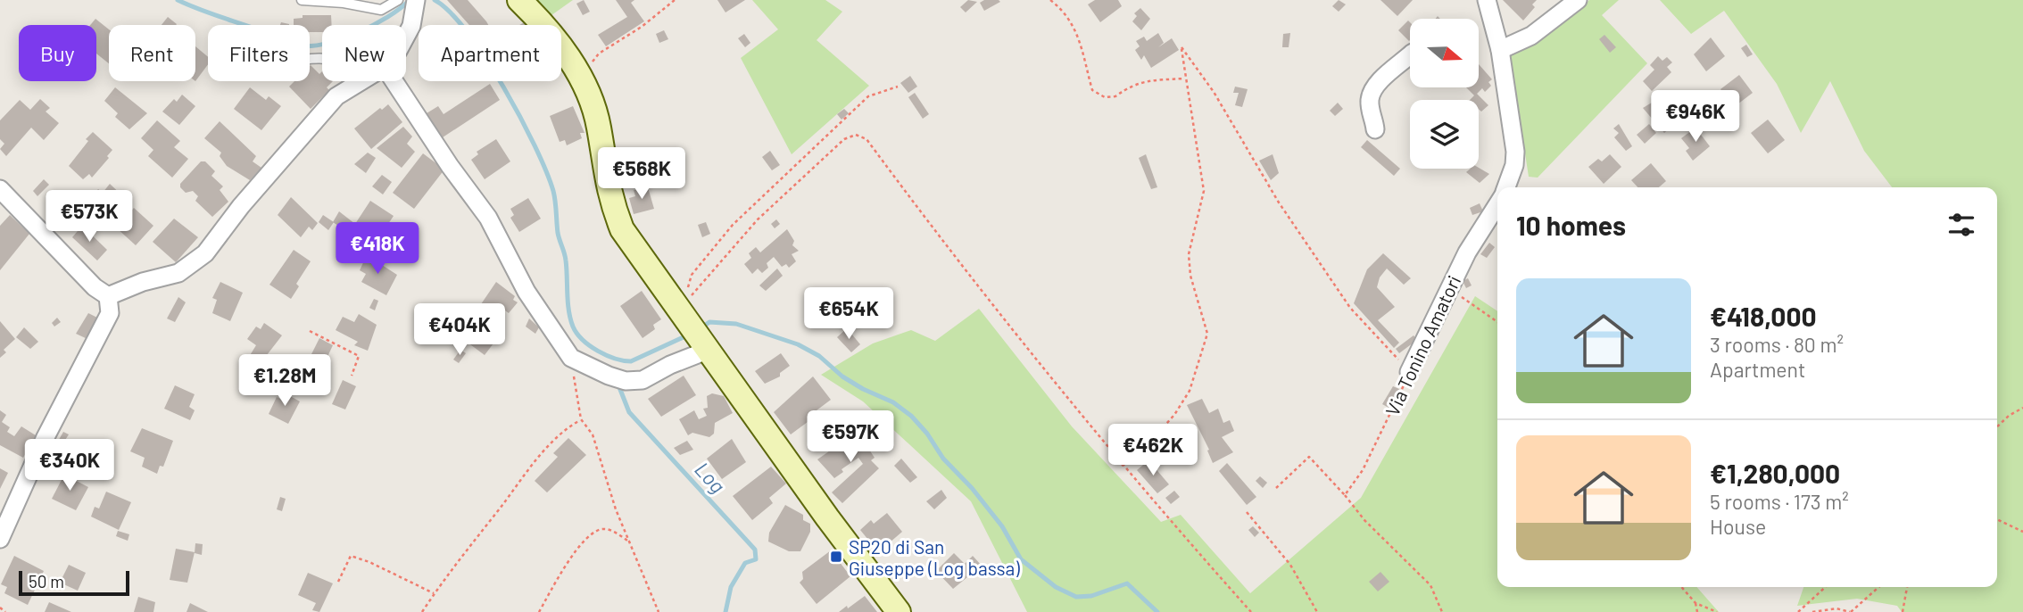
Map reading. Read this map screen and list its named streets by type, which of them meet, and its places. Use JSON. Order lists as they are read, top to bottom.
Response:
{
  "streets": {
    "street": ["Via Tonino Amatori"]
  },
  "water": ["Log"],
  "places": {
    "transit": ["SP20 di San Giuseppe (Log bassa)"]
  },
  "scale_bar": "50 m",
  "north": "right",
  "page": {
    "chip": [
      "Buy",
      "Rent",
      "Filters",
      "New",
      "Apartment"
    ],
    "price": [
      "€946K",
      "€568K",
      "€573K",
      "€418K",
      "€654K",
      "€404K",
      "€1.28M",
      "€597K",
      "€462K",
      "€340K"
    ],
    "heading": "10 homes",
    "list": [
      {
        "name": "€418,000",
        "note": "3 rooms · 80 m² · Apartment"
      },
      {
        "name": "€1,280,000",
        "note": "5 rooms · 173 m² · House"
      }
    ],
    "scale": "50 m"
  }
}
